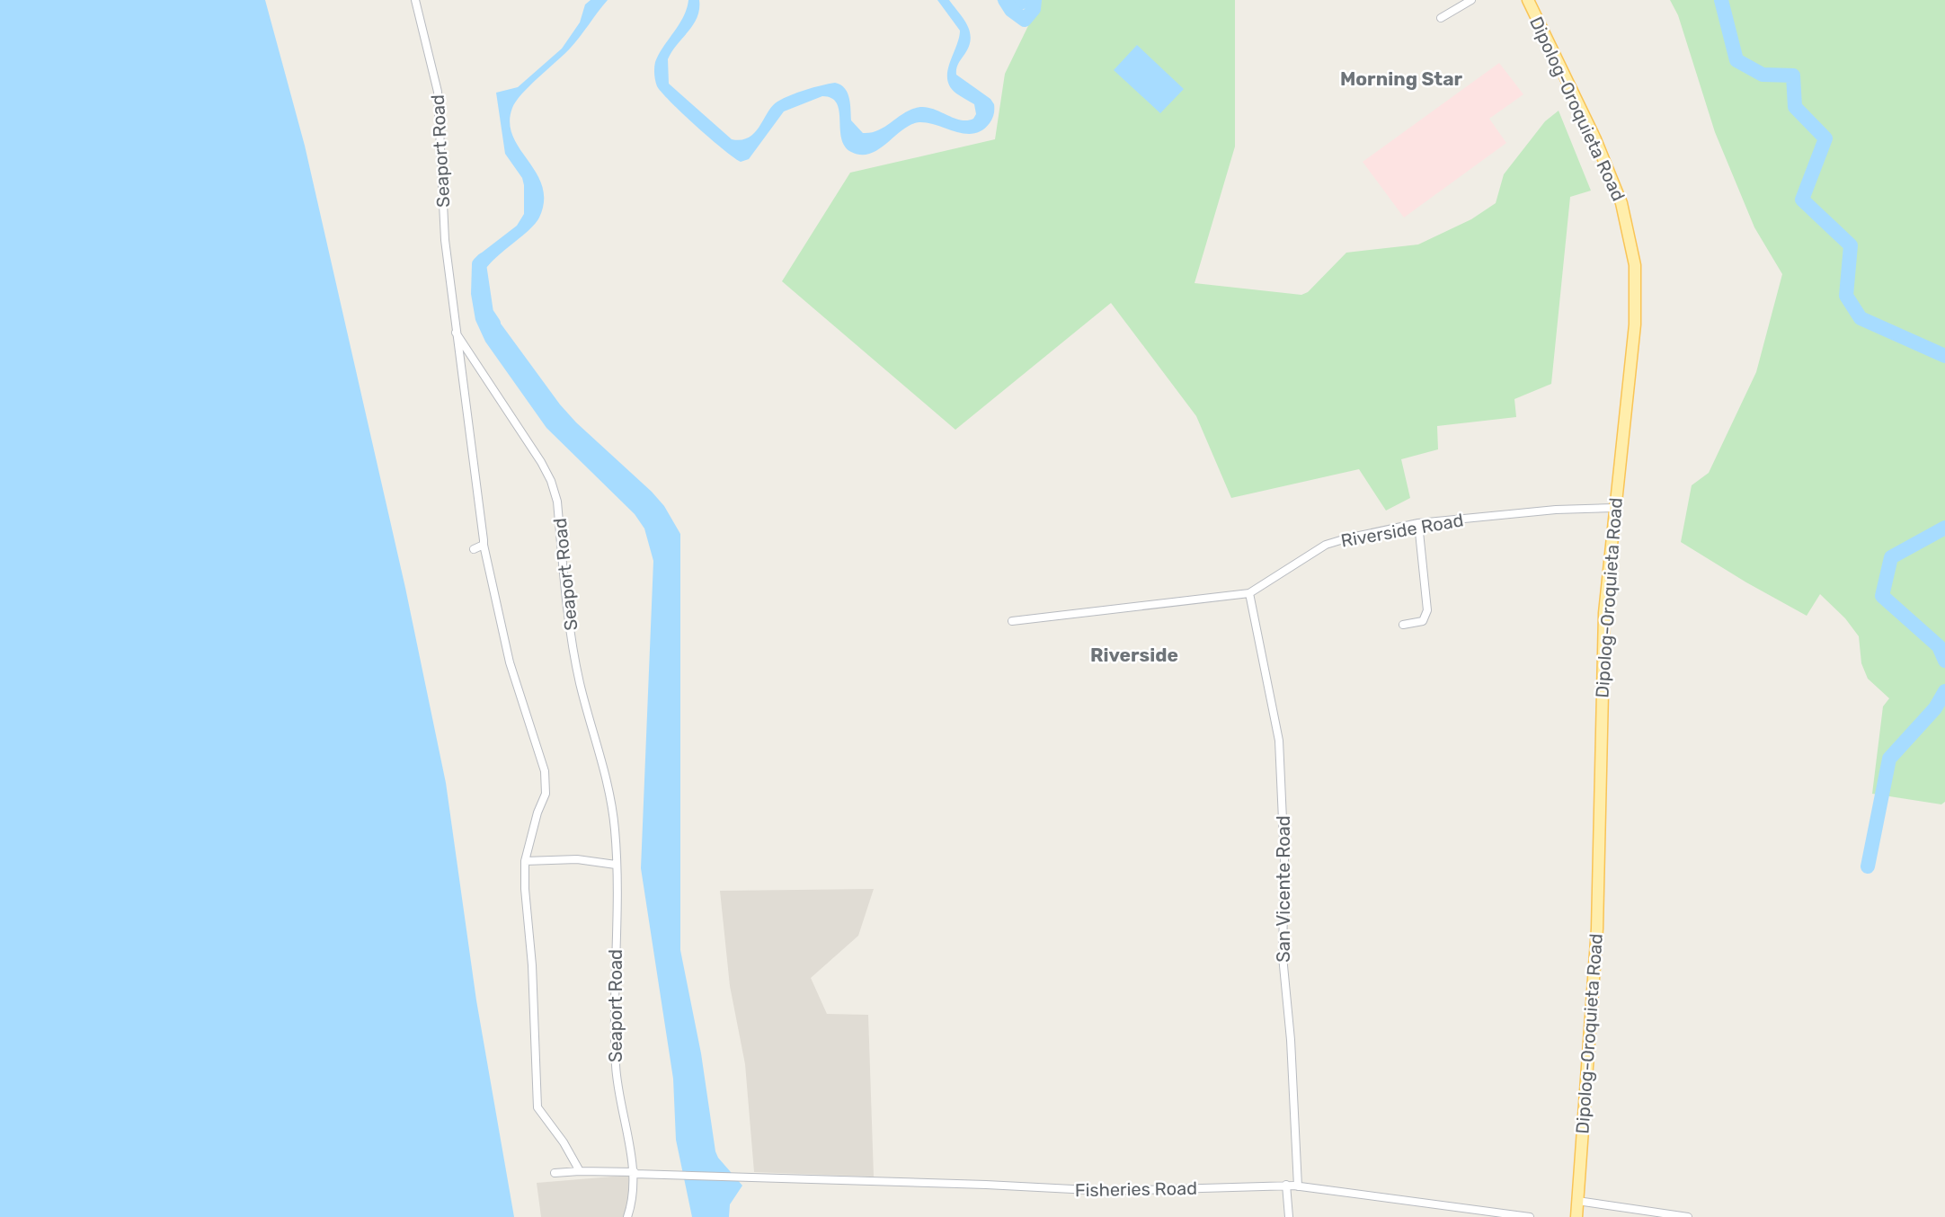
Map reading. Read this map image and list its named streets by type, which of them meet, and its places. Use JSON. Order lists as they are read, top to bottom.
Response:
{
  "streets": {
    "main road": ["Dipolog-Oroquieta Road"],
    "street": [
      "Seaport Road",
      "Riverside Road",
      "San Vicente Road",
      "Fisheries Road"
    ]
  },
  "crossings": [
    ["Dipolog-Oroquieta Road", "Riverside Road"],
    ["Seaport Road", "Fisheries Road"],
    ["Riverside Road", "San Vicente Road"],
    ["San Vicente Road", "Fisheries Road"]
  ],
  "districts": ["Morning Star", "Riverside"]
}
